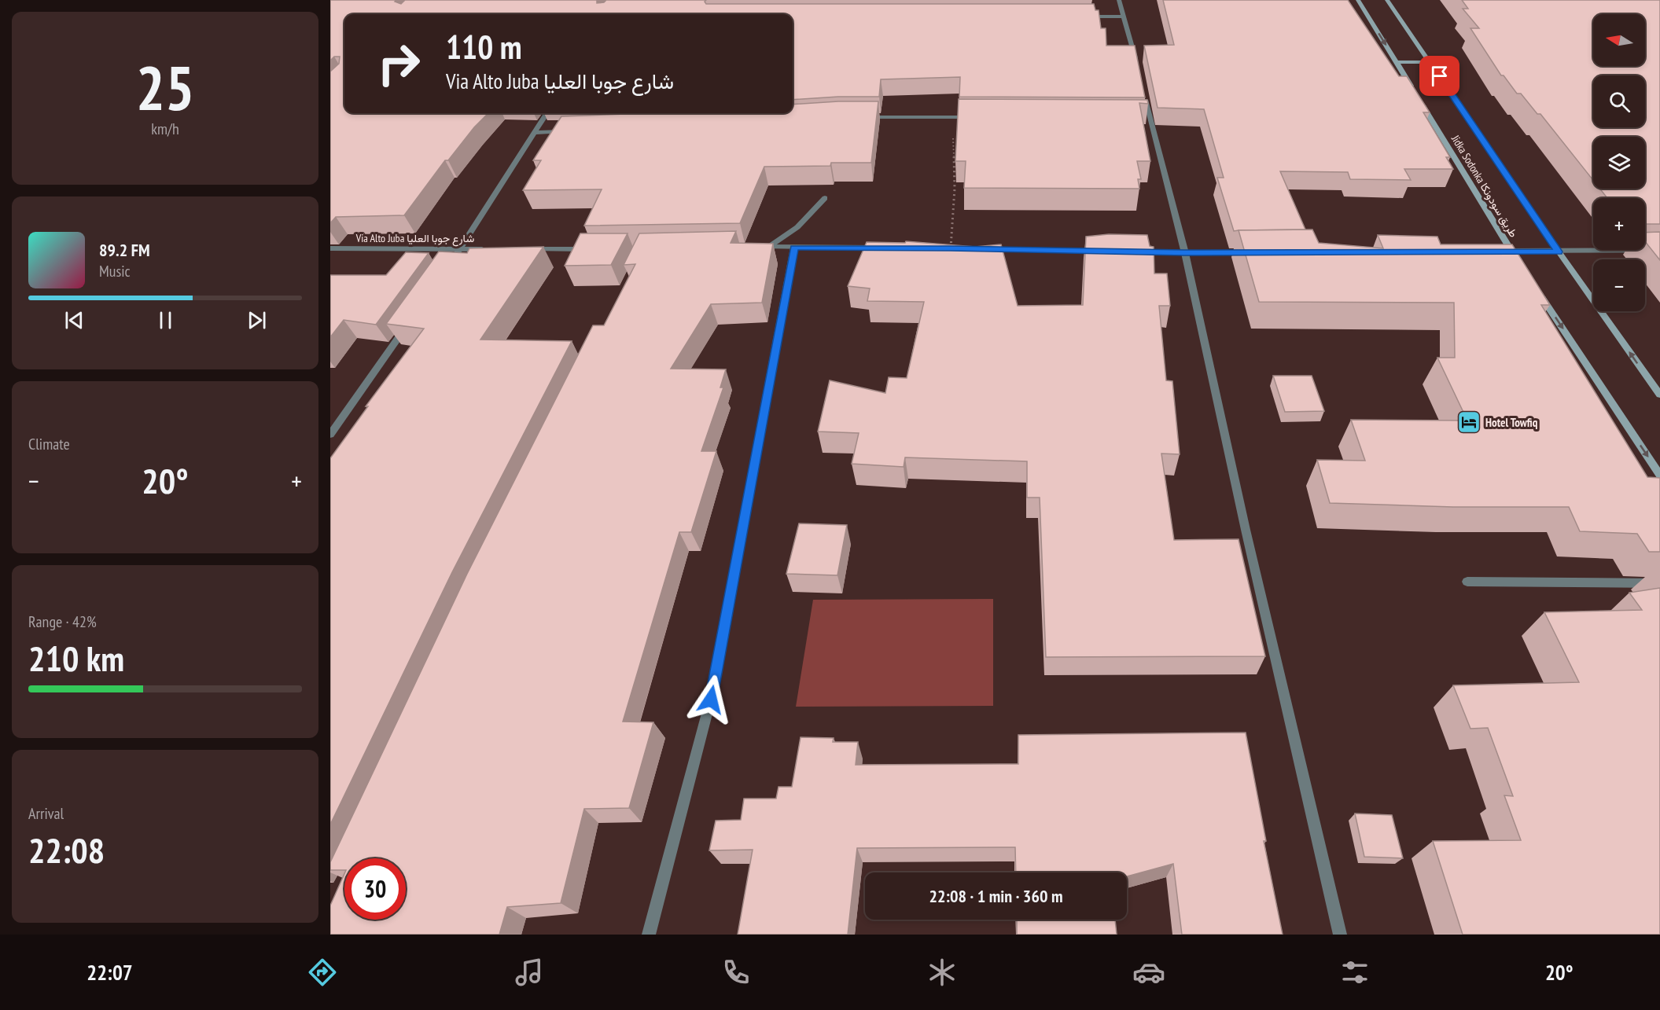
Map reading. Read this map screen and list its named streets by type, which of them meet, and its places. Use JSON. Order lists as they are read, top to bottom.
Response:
{
  "streets": {
    "main road": ["Jidka Sodonka طريق سودونكا"],
    "street": ["Via Alto Juba شارع جوبا العليا"]
  },
  "places": {
    "hotel": ["Hotel Towfiq"]
  },
  "north": "left",
  "page": {
    "tile": [
      ["25", "km/h"],
      "Climate",
      ["Range · 42%", "210 km"],
      ["Arrival", "22:08"]
    ],
    "map_buttons": ["+", "−"],
    "turn": ["110 m", "Via Alto Juba شارع جوبا العليا"],
    "song": ["89.2 FM", "Music"],
    "heat": ["−", "20°", "+"],
    "limit": "30",
    "trip": "22:08 · 1 min · 360 m",
    "tabs": ["22:07", "20°"]
  }
}
